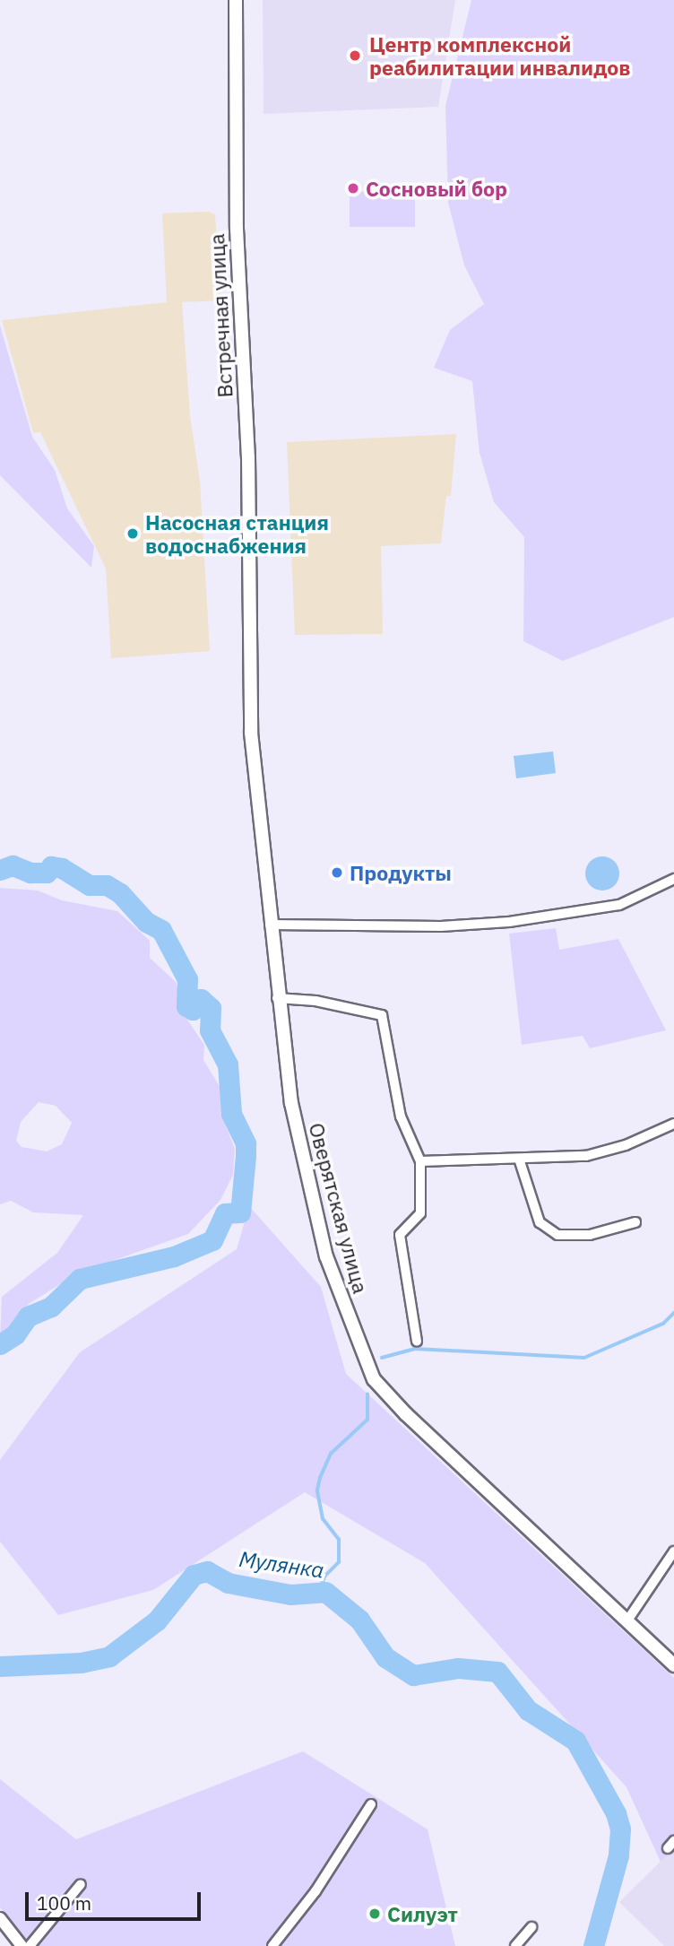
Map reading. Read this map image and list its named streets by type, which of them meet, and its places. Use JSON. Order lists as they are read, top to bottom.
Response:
{
  "streets": {
    "main road": ["Встречная улица", "Оверятская улица"]
  },
  "crossings": [
    ["Встречная улица", "Оверятская улица"]
  ],
  "water": ["Мулянка"],
  "places": [
    "Центр комплексной реабилитации инвалидов",
    "Сосновый бор",
    "Насосная станция водоснабжения",
    "Пpoдукты",
    "Силуэт"
  ],
  "scale_bar": "100 m"
}
